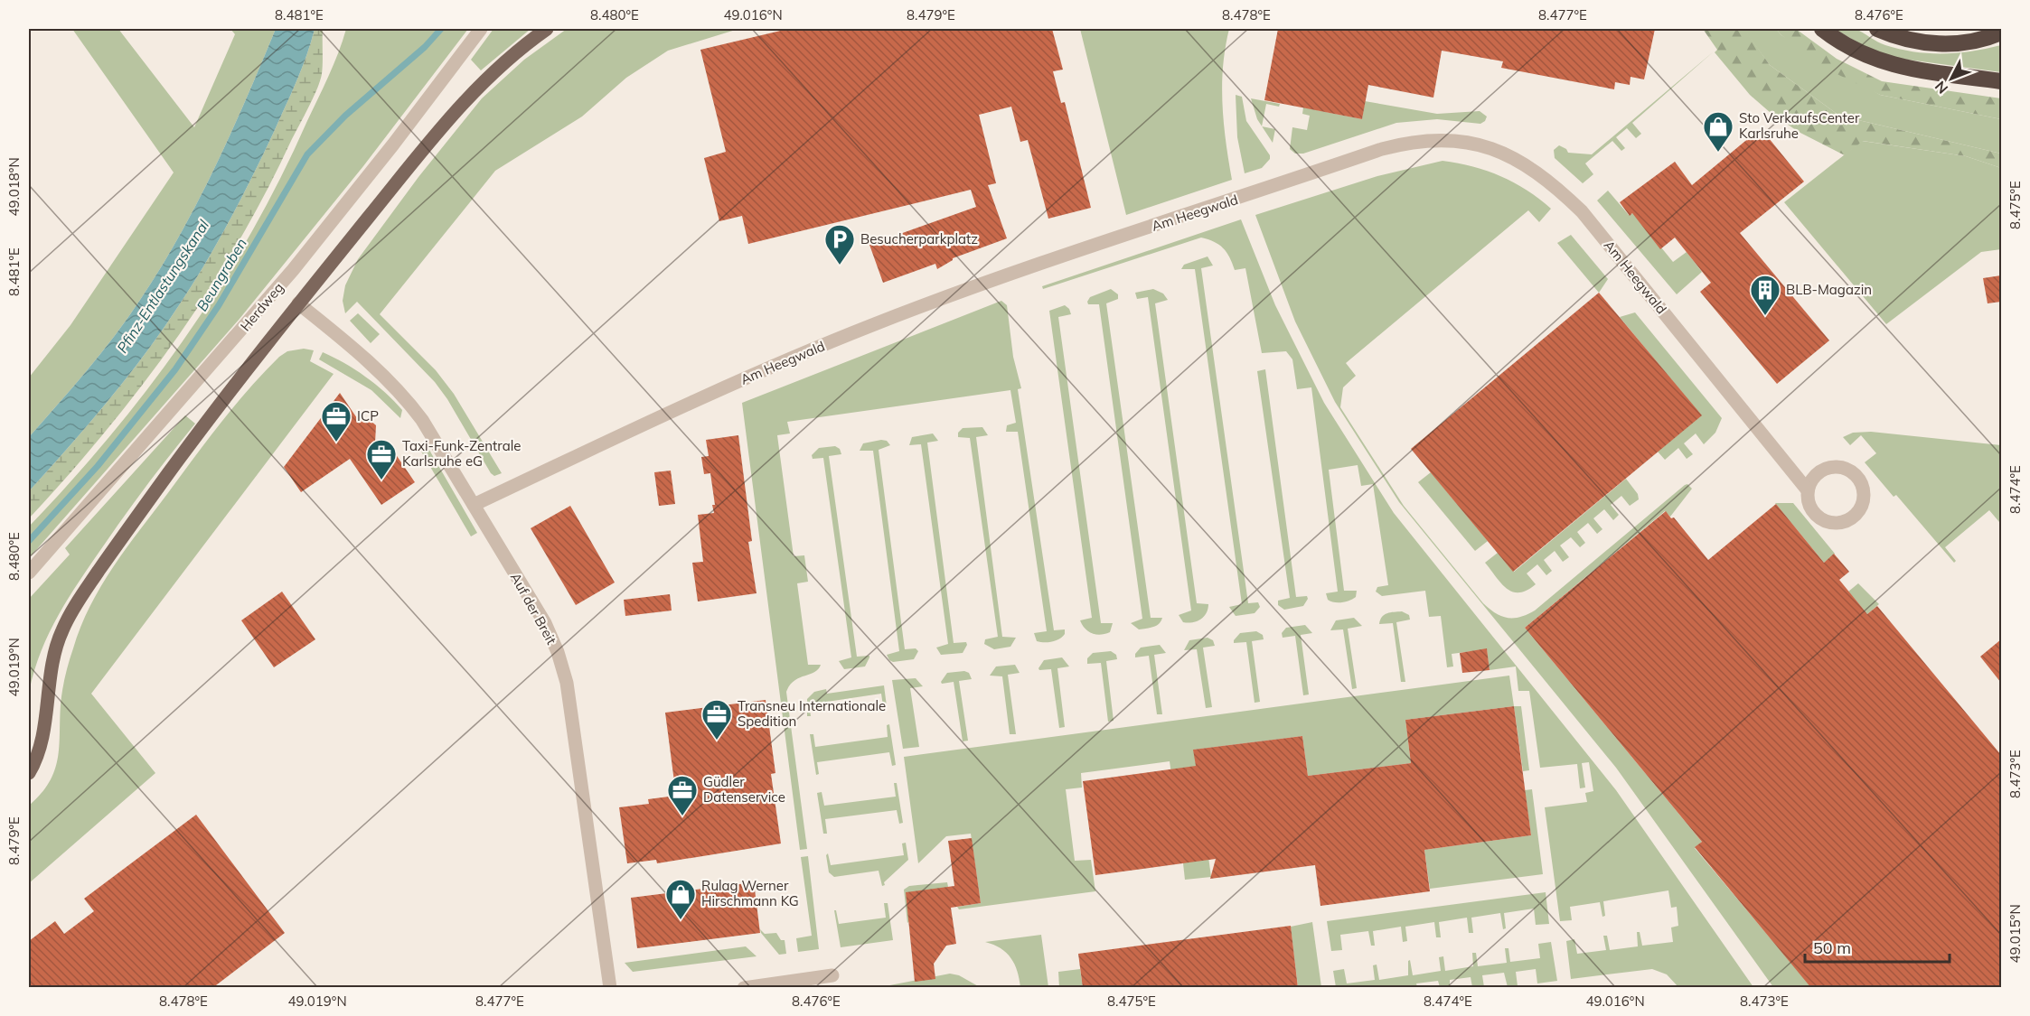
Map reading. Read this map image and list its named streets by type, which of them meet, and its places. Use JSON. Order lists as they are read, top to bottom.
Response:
{
  "streets": {
    "street": ["Am Heegwald", "Herdweg", "Auf der Breit"]
  },
  "crossings": [
    ["Am Heegwald", "Auf der Breit"]
  ],
  "water": ["Beungraben", "Pfinz-Entlastungskanal"],
  "places": {
    "shop": ["Sto VerkaufsCenter Karlsruhe", "Rulag Werner Hirschmann KG"],
    "parking": ["Besucherparkplatz"],
    "building": ["BLB-Magazin"],
    "office": [
      "ICP",
      "Taxi-Funk-Zentrale Karlsruhe eG",
      "Transneu Internationale Spedition",
      "Güdler Datenservice"
    ]
  },
  "scale_bar": "50 m",
  "north": "bottom left",
  "coordinates": [
    "8.481°E",
    "8.480°E",
    "49.016°N",
    "8.479°E",
    "8.478°E",
    "8.477°E",
    "8.476°E",
    "49.018°N",
    "8.475°E",
    "8.474°E",
    "49.019°N",
    "8.473°E",
    "49.015°N"
  ]
}
